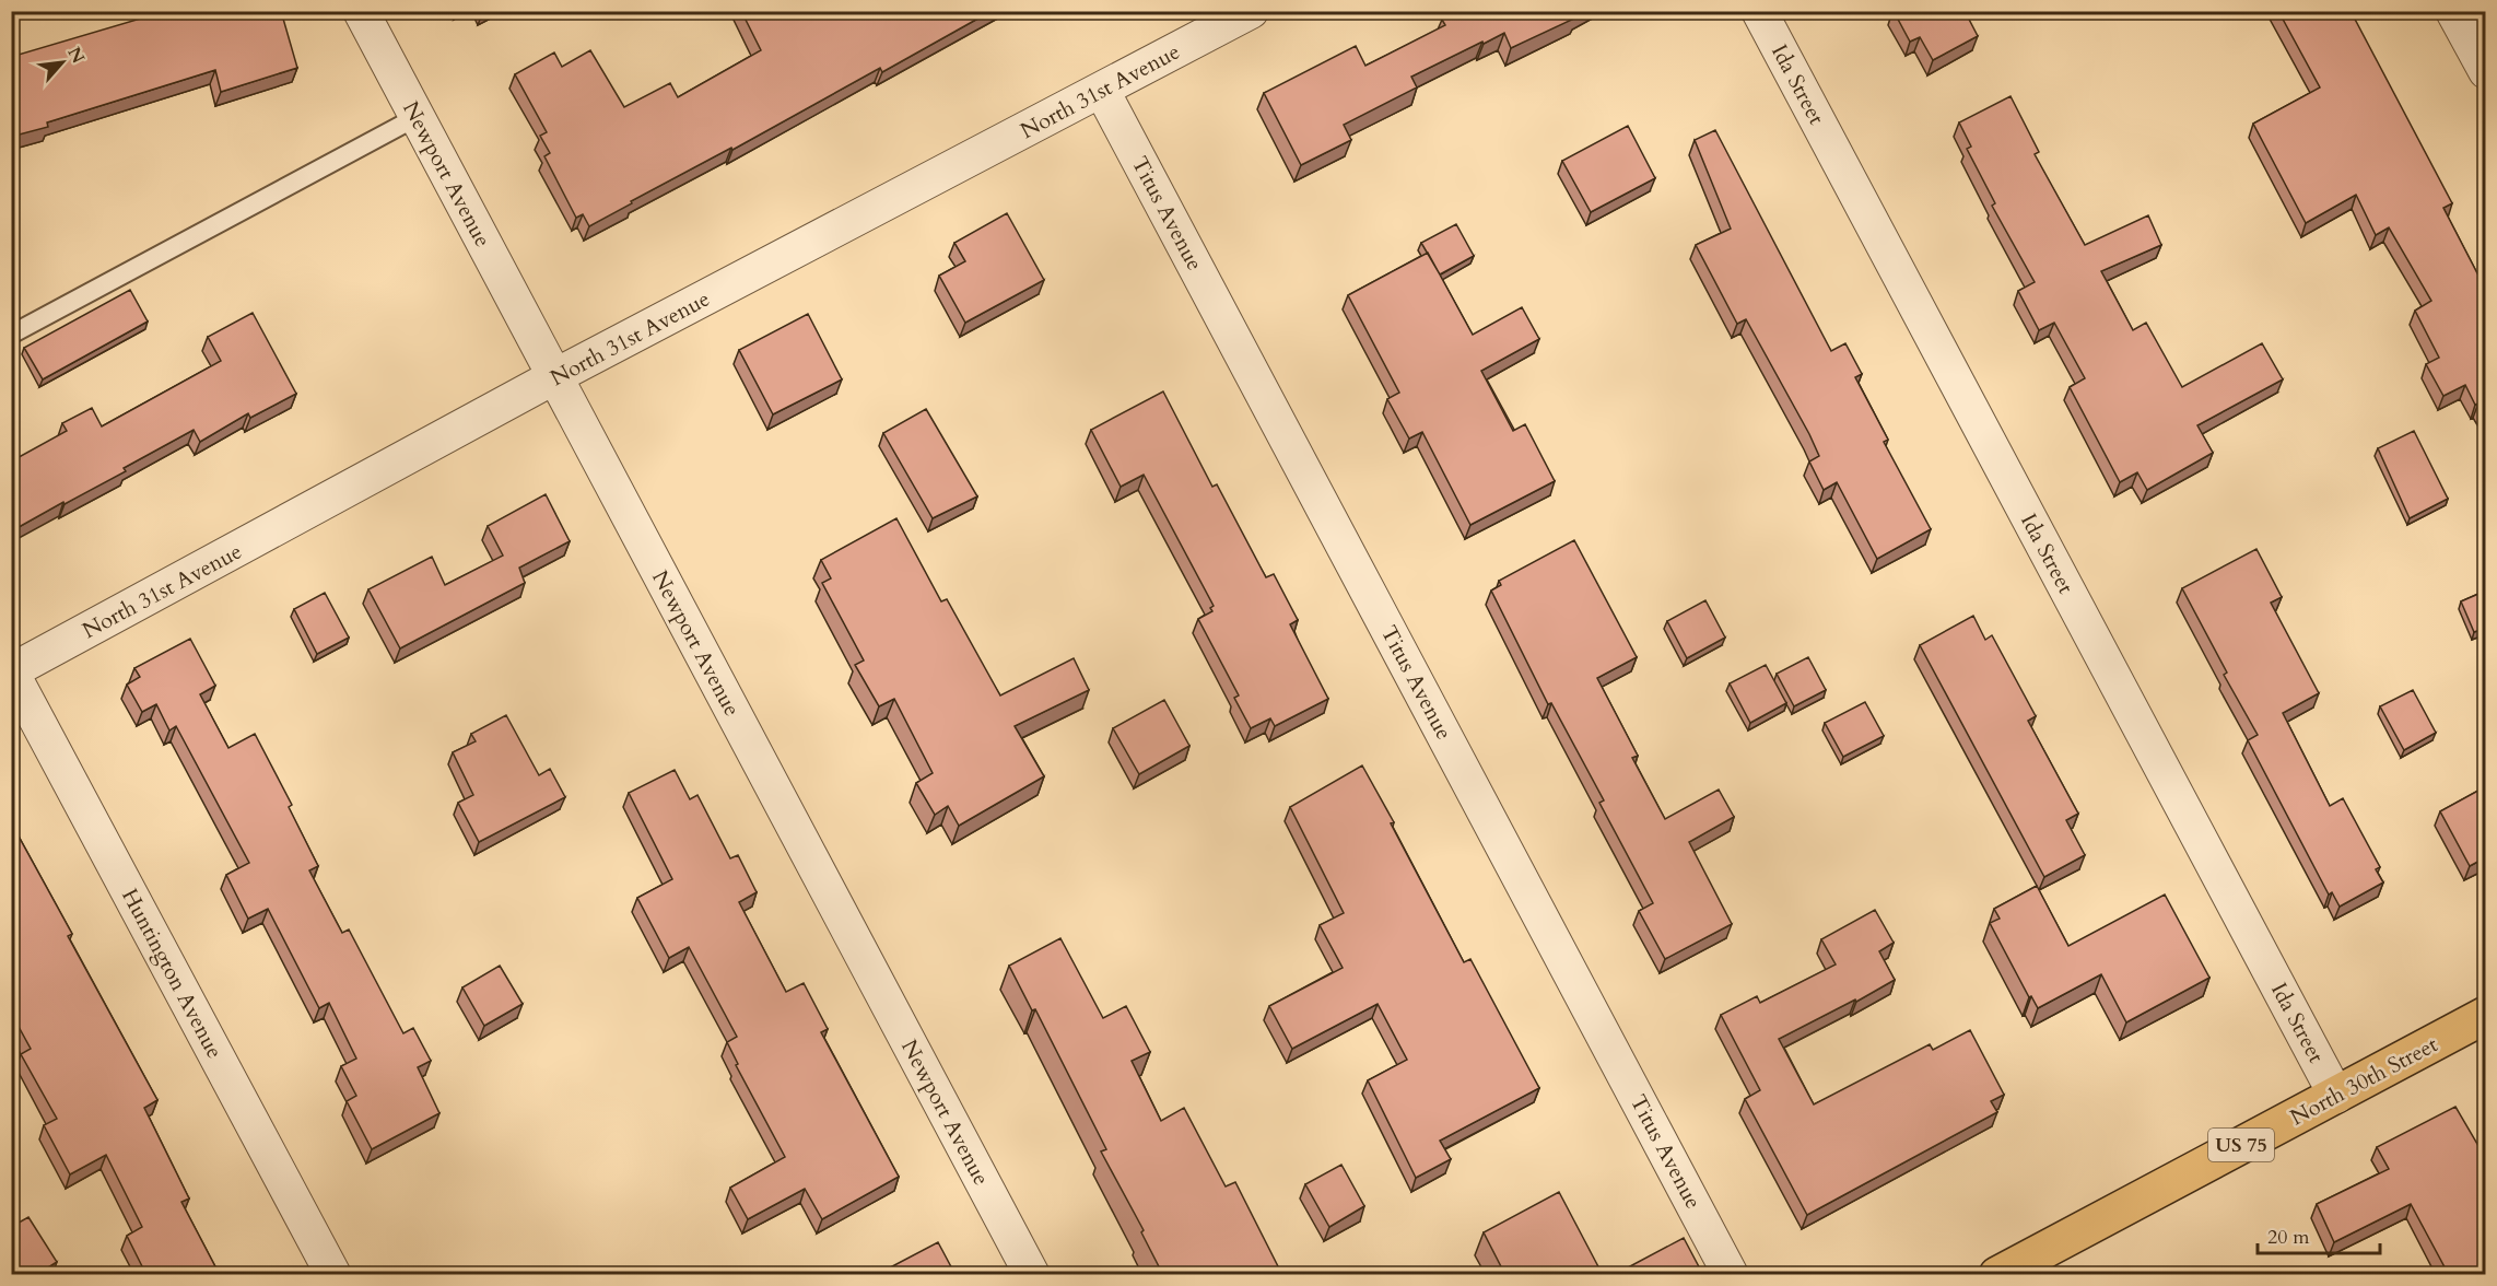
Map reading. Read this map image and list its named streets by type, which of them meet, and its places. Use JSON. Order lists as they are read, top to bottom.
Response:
{
  "streets": {
    "highway": ["North 30th Street", "US 75"],
    "street": [
      "Ida Street",
      "North 31st Avenue",
      "Newport Avenue",
      "Titus Avenue",
      "Huntington Avenue"
    ]
  },
  "crossings": [
    ["Ida Street", "North 30th Street"],
    ["North 31st Avenue", "Newport Avenue"],
    ["North 31st Avenue", "Titus Avenue"],
    ["North 31st Avenue", "Huntington Avenue"]
  ],
  "scale_bar": "20 m",
  "north": "top right"
}
